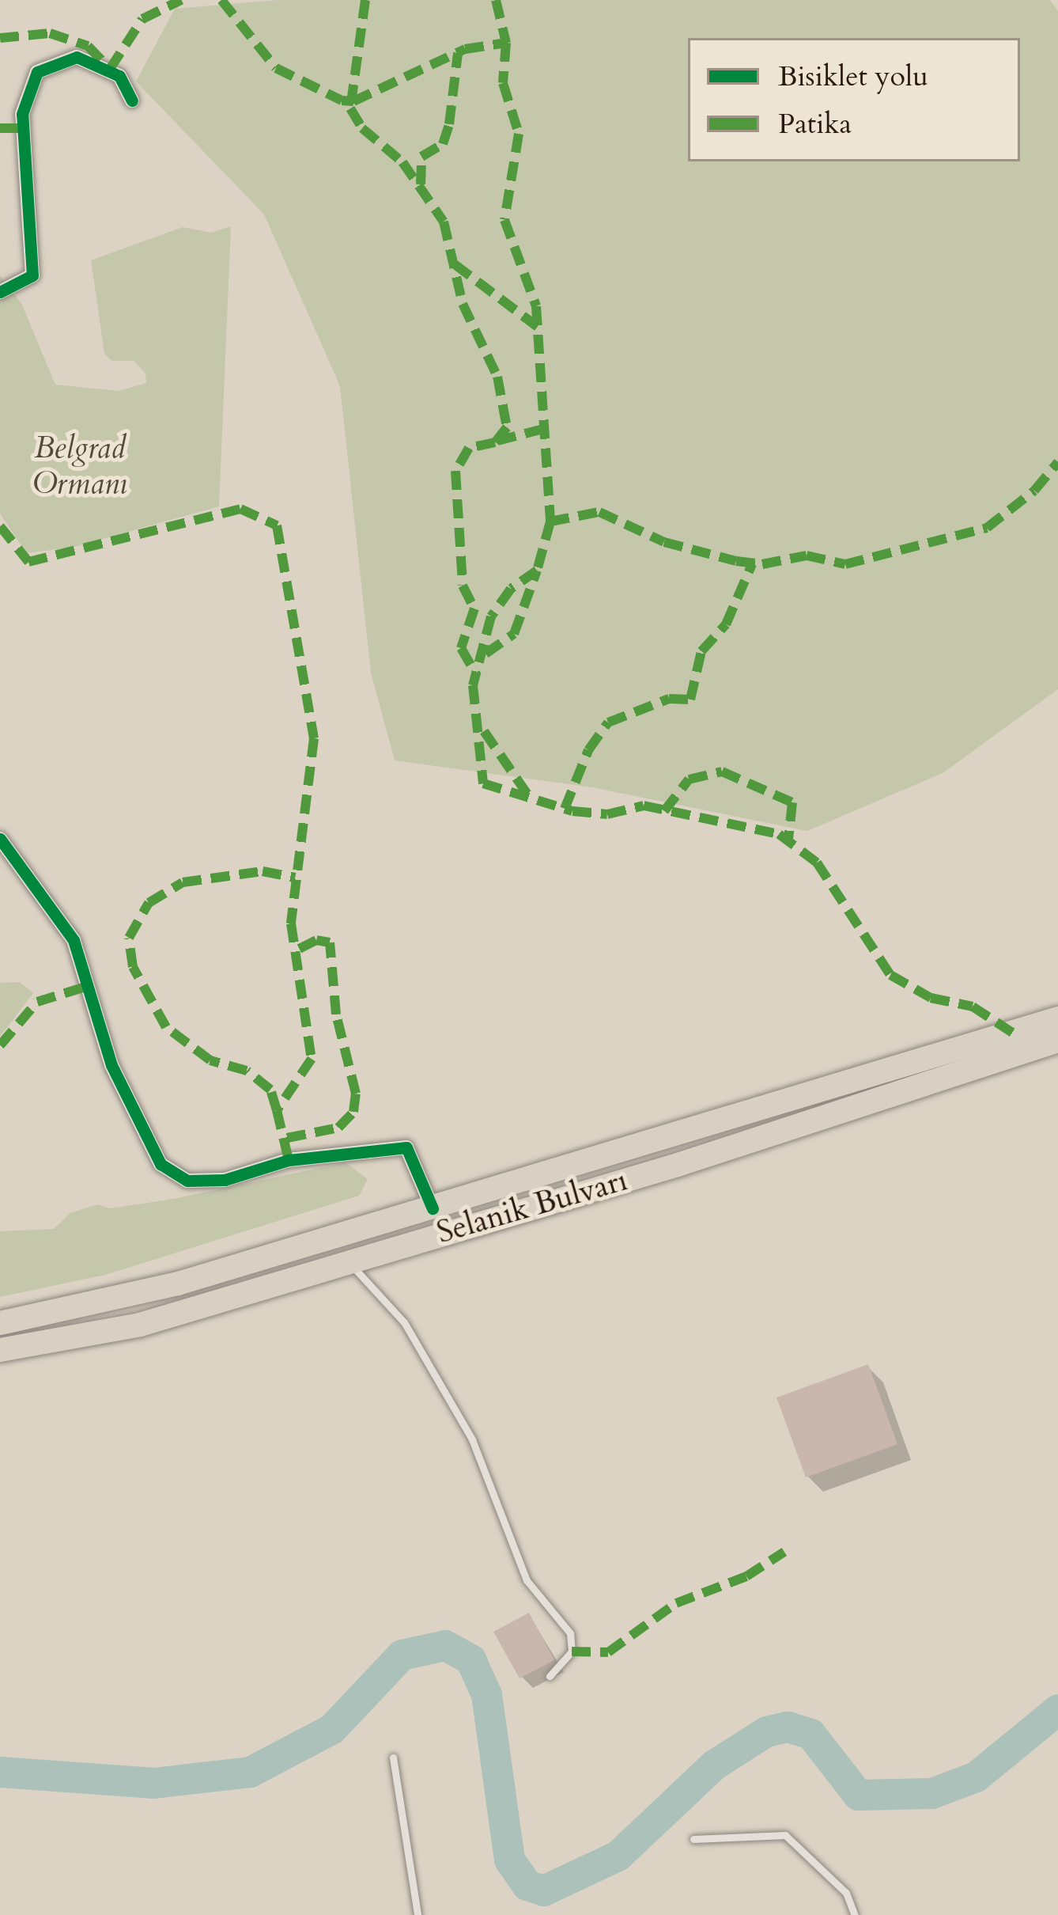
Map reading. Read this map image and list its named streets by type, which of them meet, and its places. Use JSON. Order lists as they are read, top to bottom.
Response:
{
  "streets": {
    "main road": ["Selanik Bulvarı"]
  },
  "parks": ["Belgrad Ormanı"],
  "legend": ["Bisiklet yolu", "Patika"]
}
